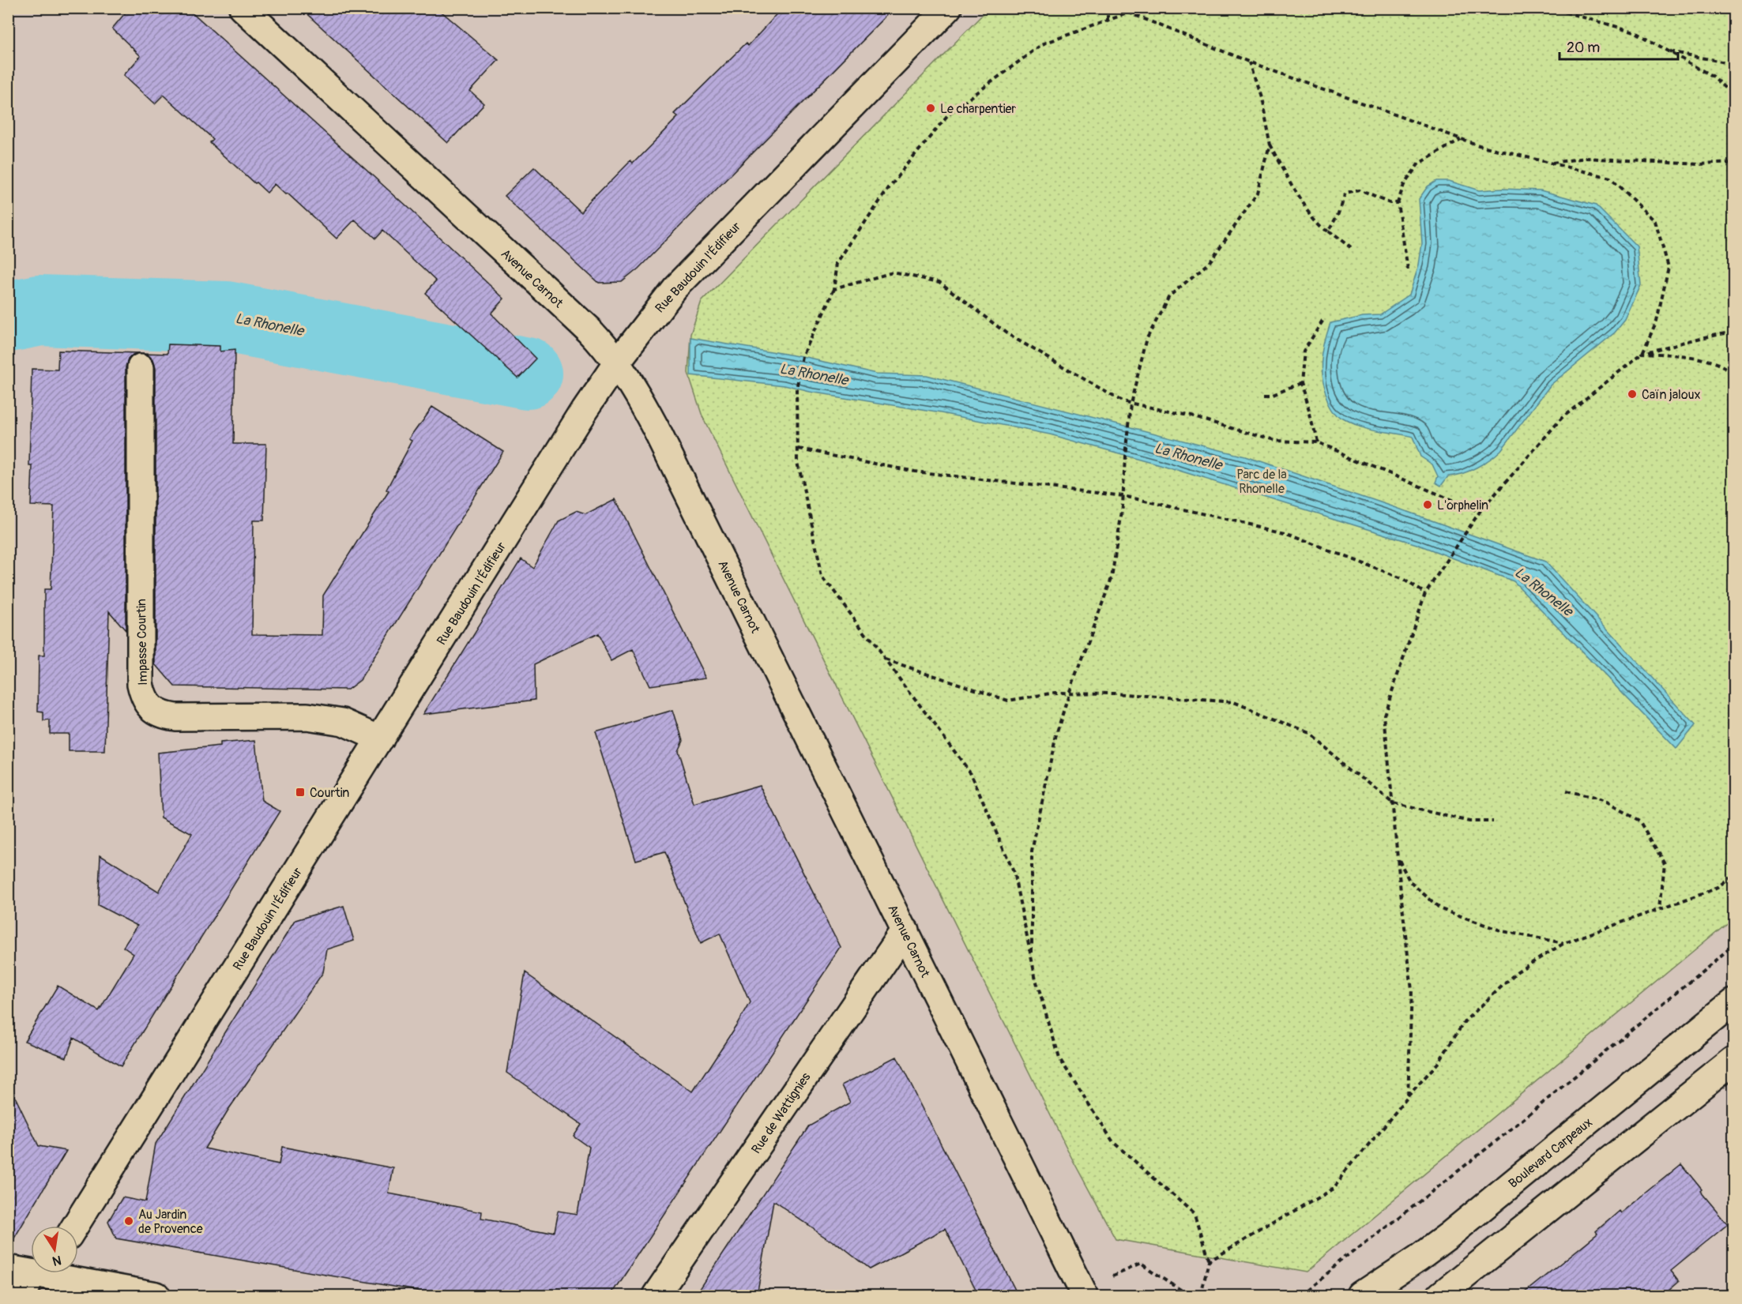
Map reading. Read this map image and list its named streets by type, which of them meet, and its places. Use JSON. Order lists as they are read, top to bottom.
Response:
{
  "streets": {
    "street": [
      "Rue Baudouin l'Édifieur",
      "Avenue Carnot",
      "Impasse Courtin",
      "Rue de Wattignies",
      "Boulevard Carpeaux"
    ]
  },
  "crossings": [
    ["Rue Baudouin l'Édifieur", "Avenue Carnot"],
    ["Rue Baudouin l'Édifieur", "Impasse Courtin"],
    ["Avenue Carnot", "Rue de Wattignies"]
  ],
  "water": ["La Rhonelle"],
  "parks": ["Parc de la Rhonelle"],
  "places": {
    "other": [
      "Le charpentier",
      "Caïn jaloux",
      "L'orphelin",
      "Au Jardin de Provence"
    ],
    "transit": ["Courtin"]
  },
  "scale_bar": "20 m",
  "north": "bottom"
}
